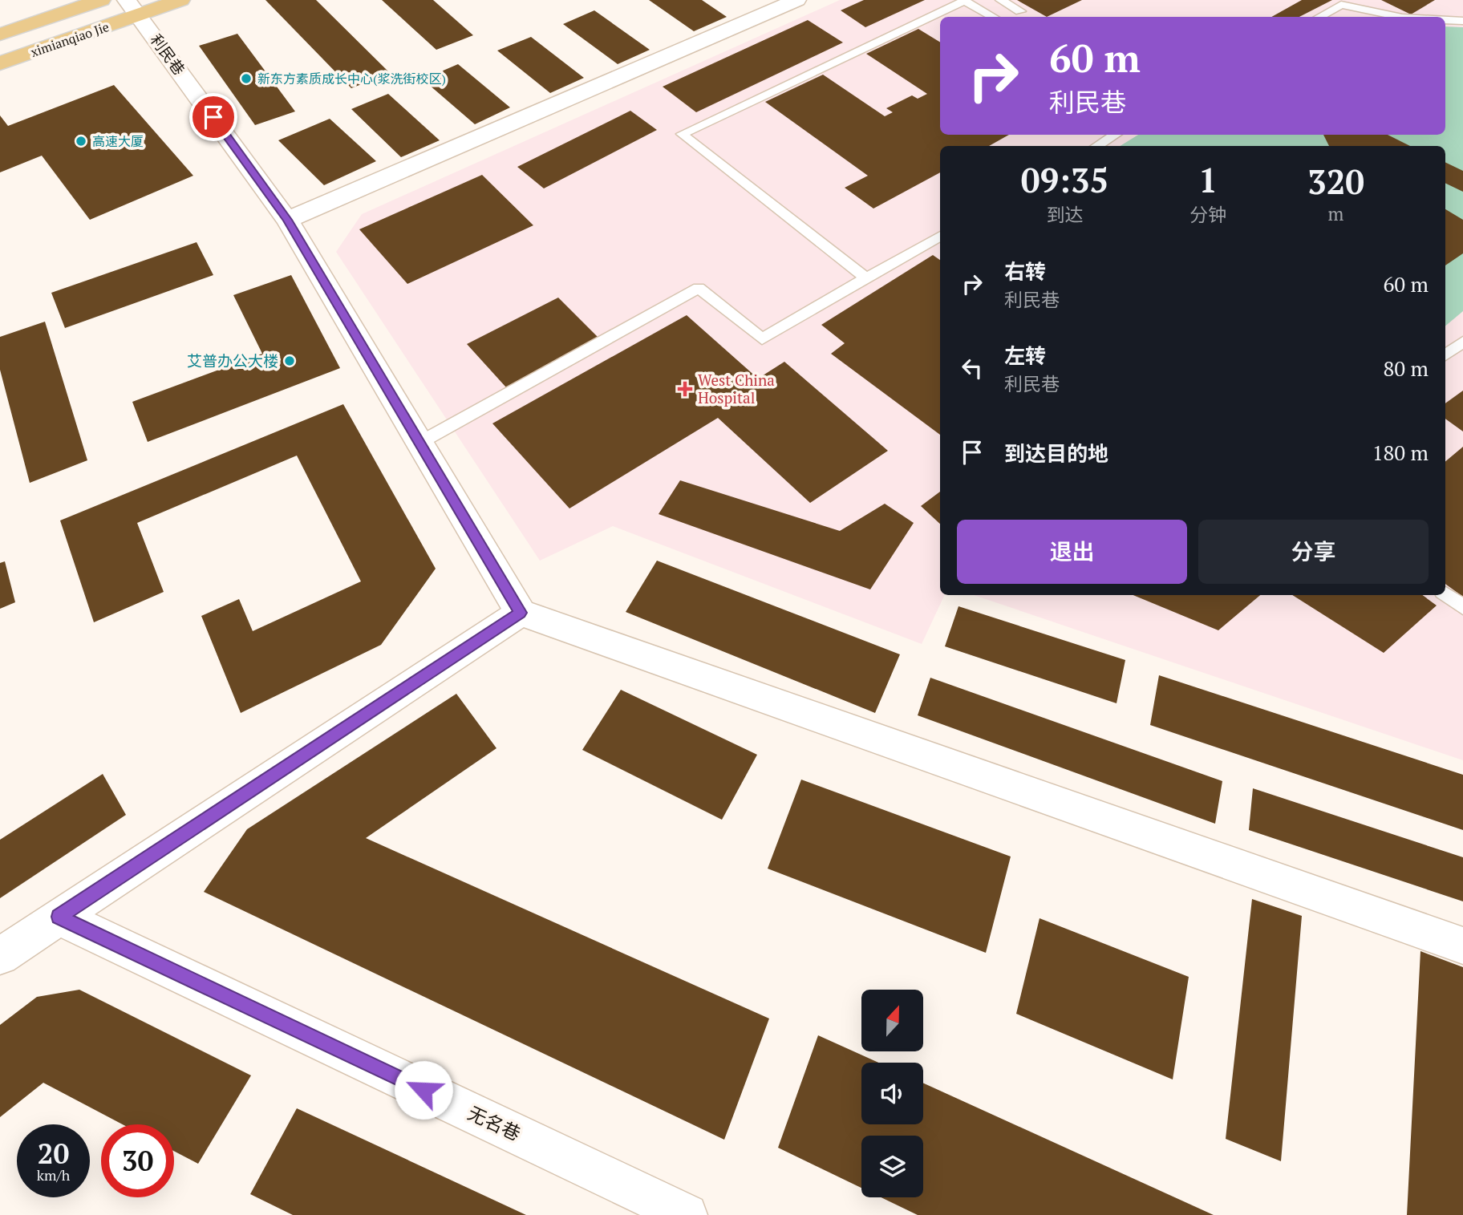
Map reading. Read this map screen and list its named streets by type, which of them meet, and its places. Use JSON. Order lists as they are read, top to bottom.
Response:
{
  "streets": {
    "main road": ["ximianqiao Jie"],
    "street": ["利民巷", "无名巷"]
  },
  "crossings": [
    ["ximianqiao Jie", "利民巷"]
  ],
  "places": {
    "other": ["新东方素质成长中心(浆洗街校区)", "高速大厦", "艾普办公大楼"],
    "health": ["West China Hospital"]
  },
  "north": "top",
  "page": {
    "turn": ["60 m", "利民巷"],
    "eta": [
      "09:35",
      "到达",
      "1",
      "分钟",
      "320",
      "m"
    ],
    "list": [
      {
        "name": "右转",
        "note": "利民巷",
        "value": "60 m"
      },
      {
        "name": "左转",
        "note": "利民巷",
        "value": "80 m"
      },
      {
        "name": "到达目的地",
        "value": "180 m"
      }
    ],
    "buttons": ["退出", "分享"],
    "speed": "20 km/h",
    "limit": "30"
  }
}
